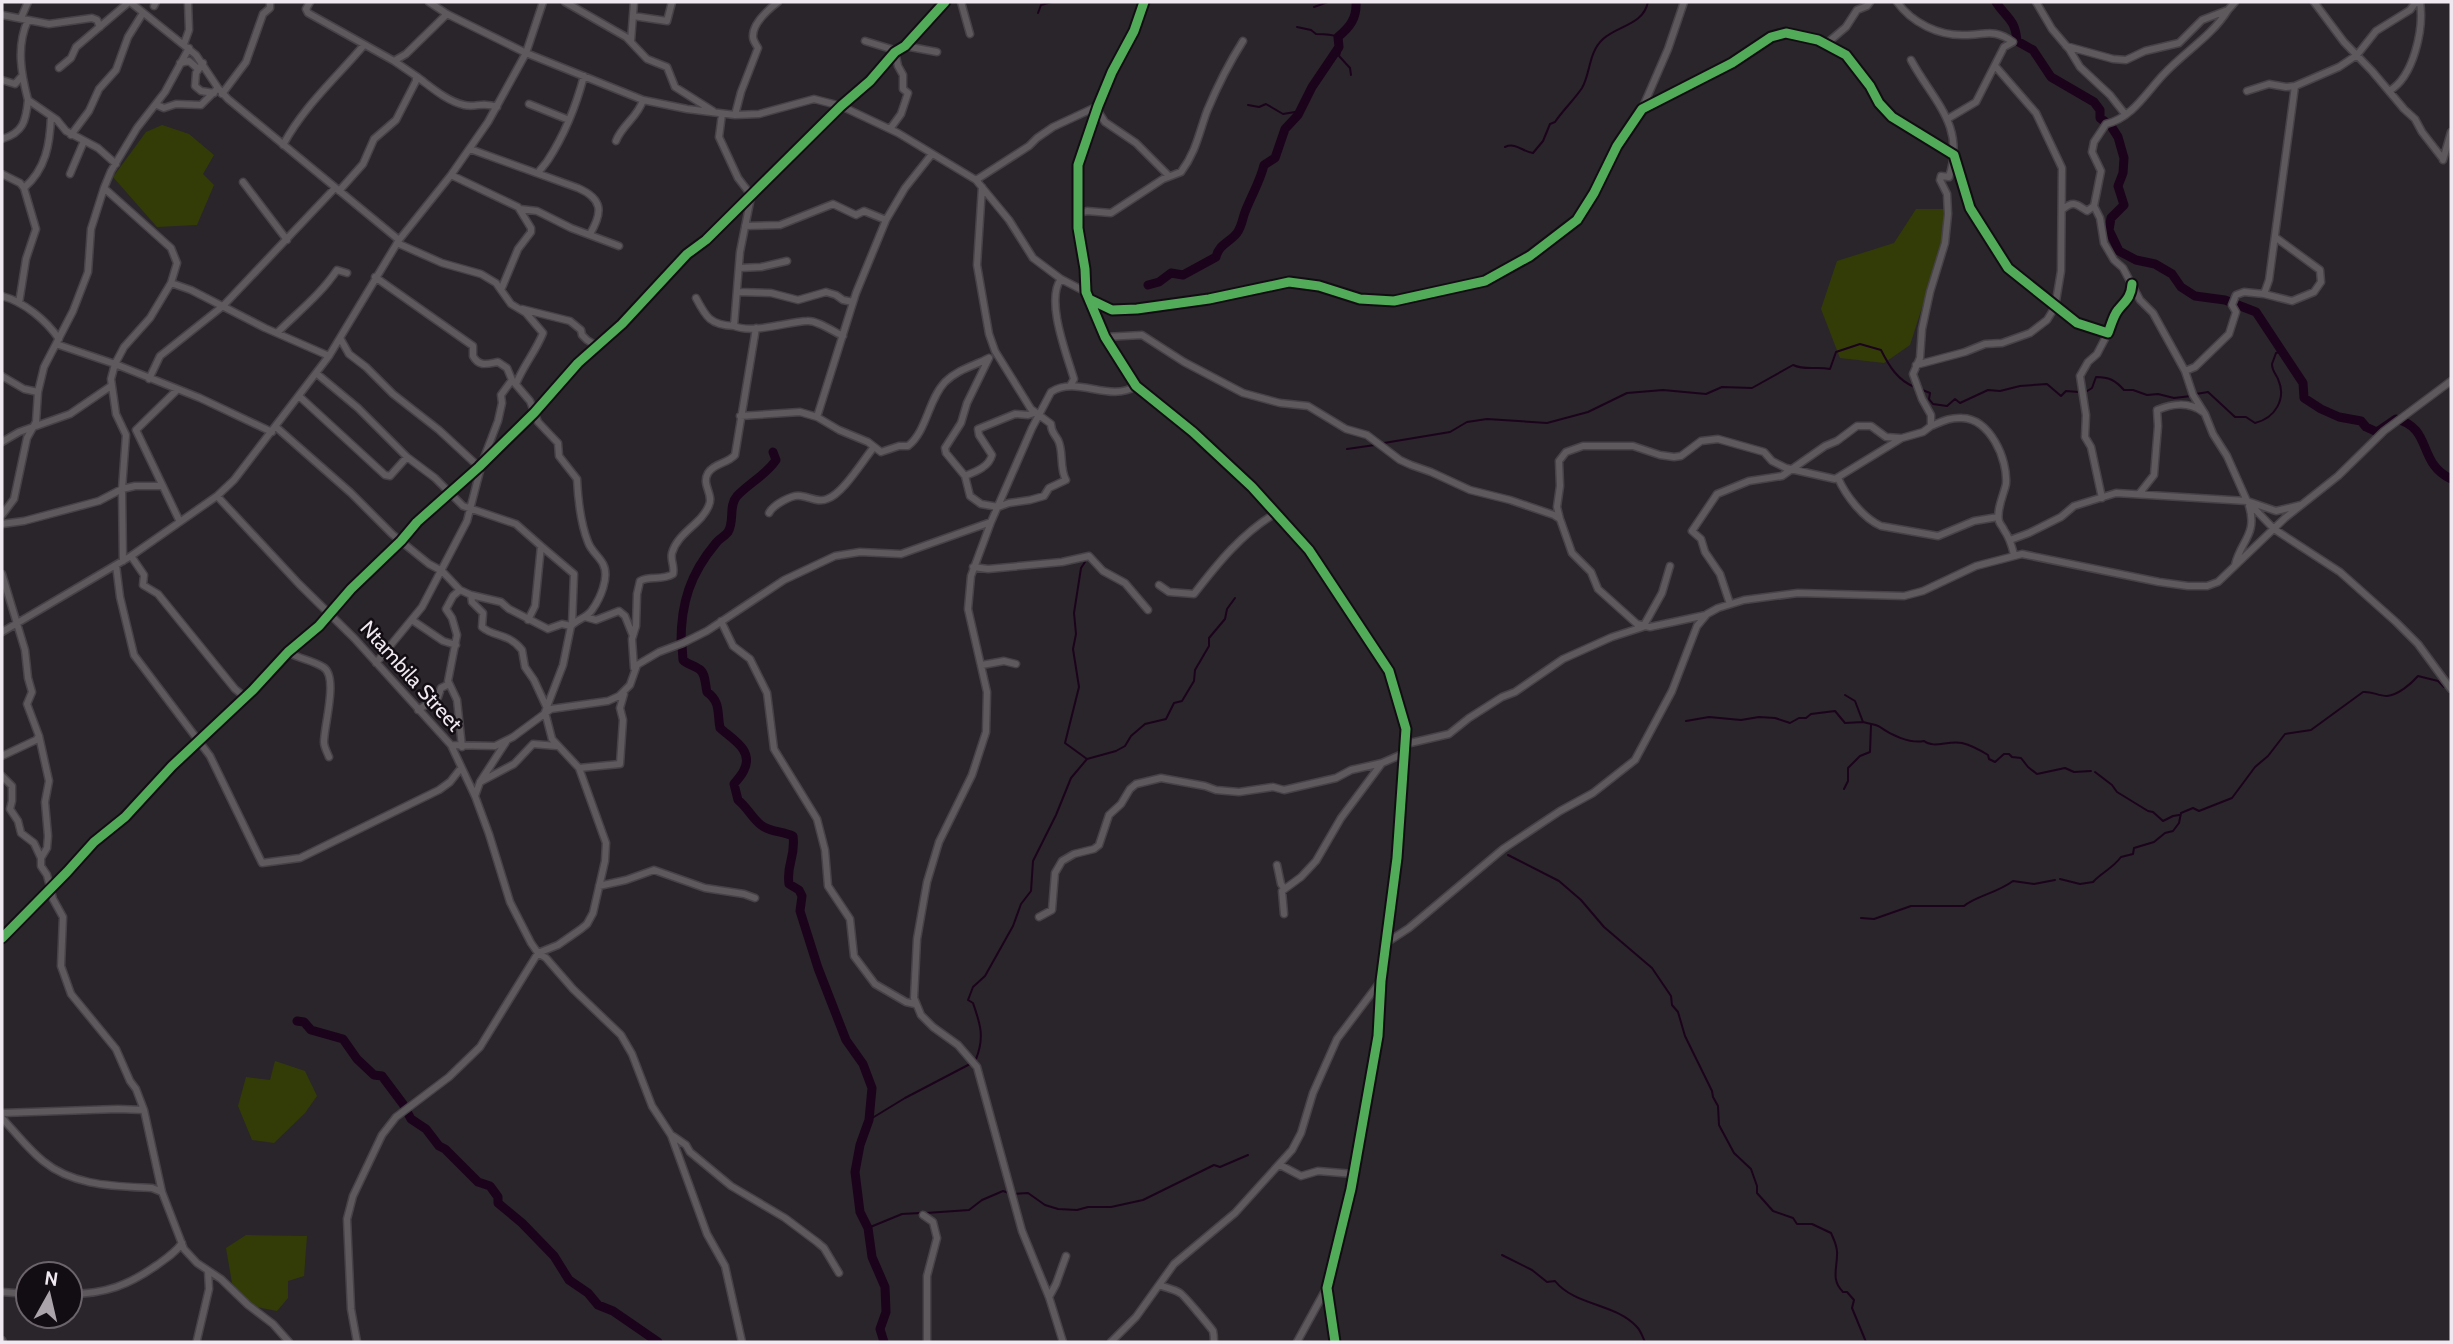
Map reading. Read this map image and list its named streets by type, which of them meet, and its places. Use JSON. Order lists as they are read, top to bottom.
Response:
{
  "streets": {
    "street": ["Ntambila Street"]
  },
  "north": "top"
}
